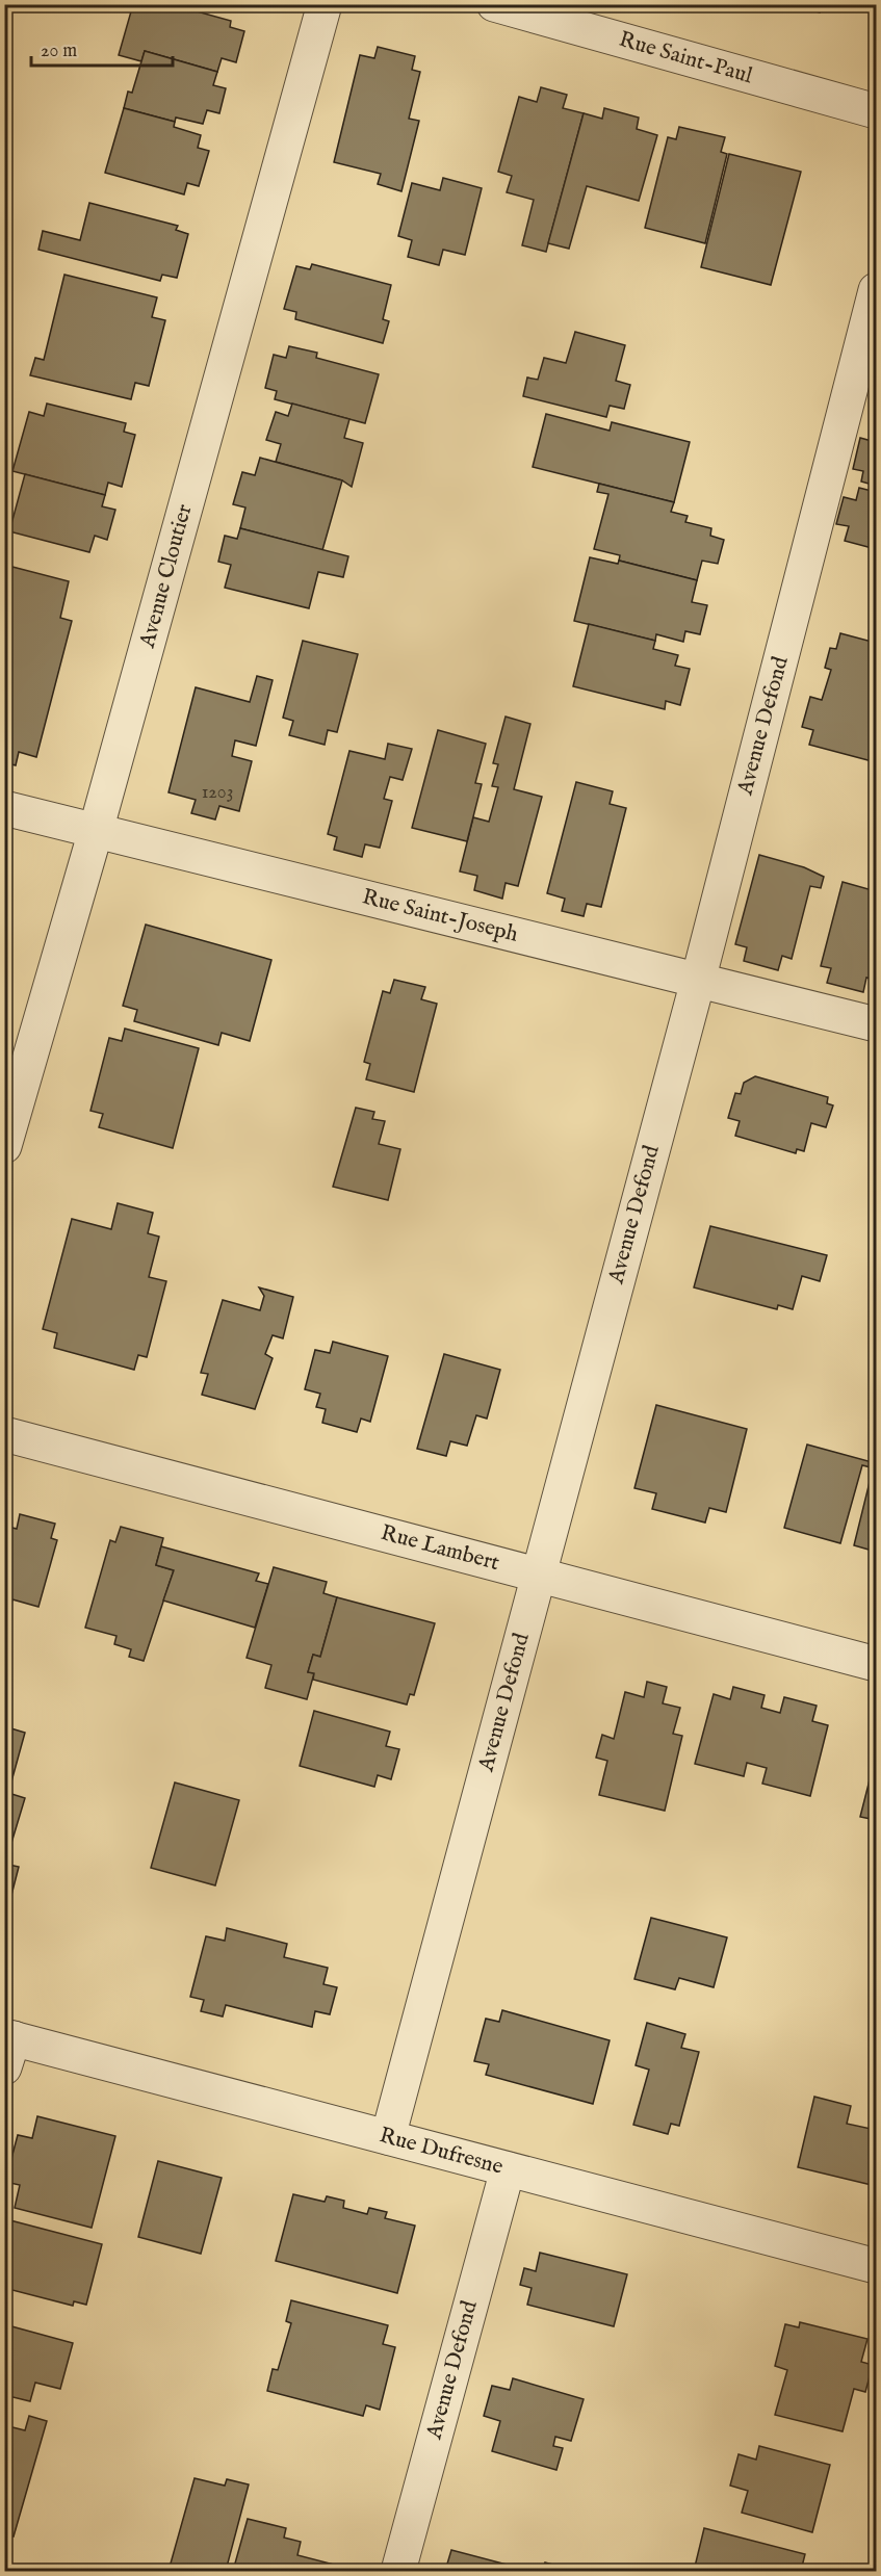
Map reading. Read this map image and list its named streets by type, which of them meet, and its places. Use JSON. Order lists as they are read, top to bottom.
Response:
{
  "streets": {
    "street": [
      "Rue Saint-Paul",
      "Avenue Cloutier",
      "Avenue Defond",
      "Rue Saint-Joseph",
      "Rue Lambert",
      "Rue Dufresne"
    ]
  },
  "crossings": [
    ["Avenue Cloutier", "Rue Saint-Joseph"],
    ["Avenue Defond", "Rue Saint-Joseph"],
    ["Avenue Defond", "Rue Lambert"],
    ["Avenue Defond", "Rue Dufresne"]
  ],
  "house_numbers": ["1203"],
  "scale_bar": "20 m"
}
